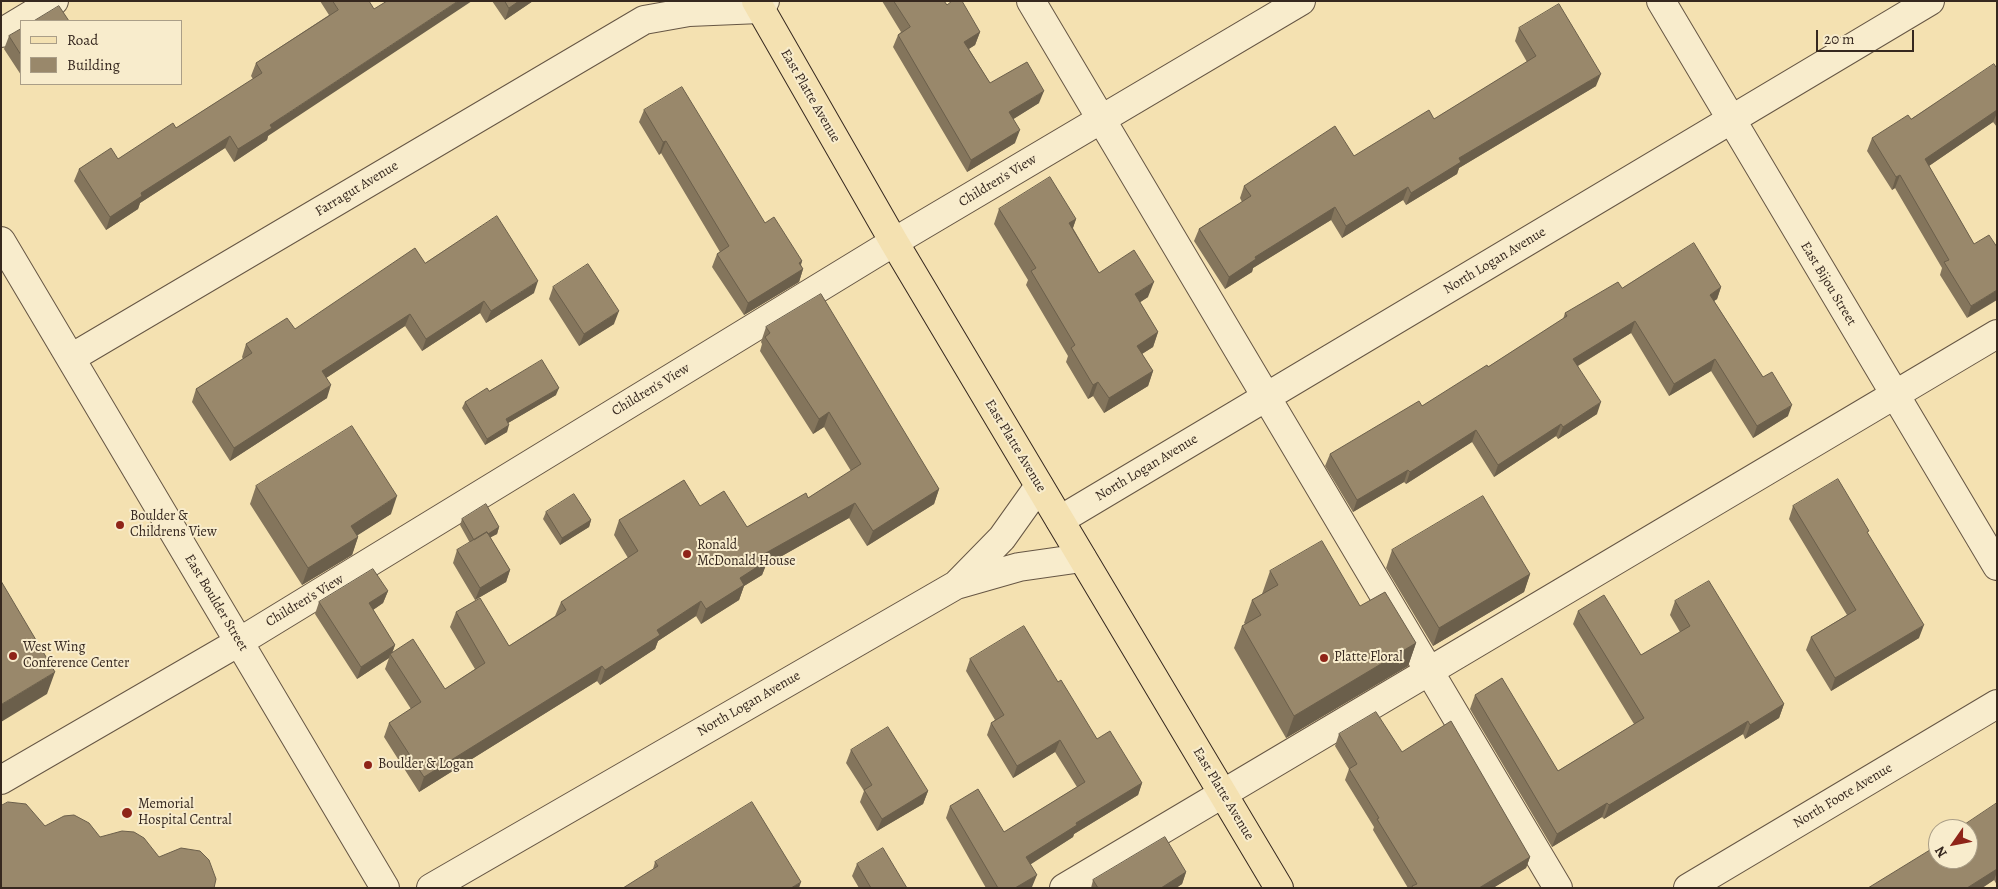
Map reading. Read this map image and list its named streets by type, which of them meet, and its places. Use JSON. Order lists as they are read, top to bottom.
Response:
{
  "streets": {
    "main road": ["East Platte Avenue"],
    "street": [
      "Children's View",
      "Farragut Avenue",
      "North Logan Avenue",
      "East Bijou Street",
      "East Boulder Street",
      "North Foote Avenue"
    ]
  },
  "crossings": [
    ["East Platte Avenue", "Children's View"],
    ["East Platte Avenue", "Farragut Avenue"],
    ["East Platte Avenue", "North Logan Avenue"],
    ["Children's View", "East Boulder Street"],
    ["Farragut Avenue", "East Boulder Street"],
    ["North Logan Avenue", "East Bijou Street"]
  ],
  "places": [
    "Boulder & Childrens View",
    "Ronald McDonald House",
    "West Wing Conference Center",
    "Platte Floral",
    "Boulder & Logan",
    "Memorial Hospital Central"
  ],
  "legend": ["Road", "Building"],
  "scale_bar": "20 m",
  "north": "bottom left"
}
